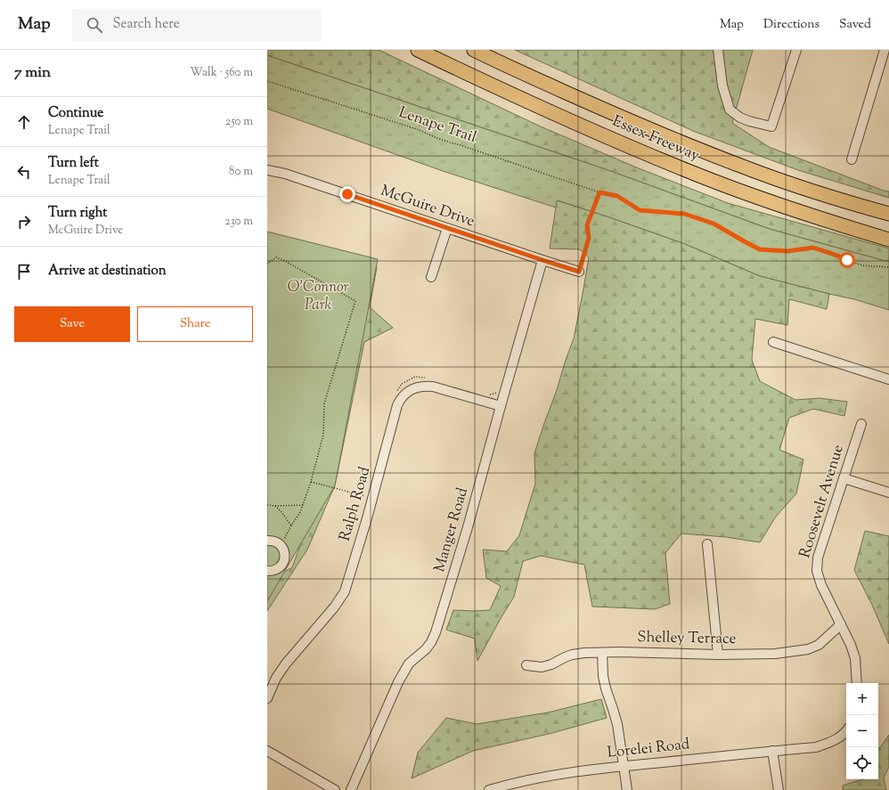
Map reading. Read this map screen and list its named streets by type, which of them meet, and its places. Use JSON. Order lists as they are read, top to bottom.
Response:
{
  "streets": {
    "highway": ["Essex Freeway"],
    "street": [
      "McGuire Drive",
      "Roosevelt Avenue",
      "Ralph Road",
      "Manger Road",
      "Shelley Terrace",
      "Lorelei Road"
    ],
    "path": ["Lenape Trail"]
  },
  "crossings": [
    ["McGuire Drive", "Manger Road"],
    ["Roosevelt Avenue", "Shelley Terrace"],
    ["Ralph Road", "Manger Road"]
  ],
  "parks": ["O'Connor Park"],
  "page": {
    "header": "Map",
    "search": "Search here",
    "nav": ["Map", "Directions", "Saved"],
    "heading": ["7 min", "Walk · 560 m"],
    "list": [
      ["Continue", "Lenape Trail", "250 m"],
      ["Turn left", "Lenape Trail", "80 m"],
      ["Turn right", "McGuire Drive", "230 m"],
      "Arrive at destination"
    ],
    "buttons": ["Save", "Share"],
    "map_buttons": ["+", "−"]
  }
}
